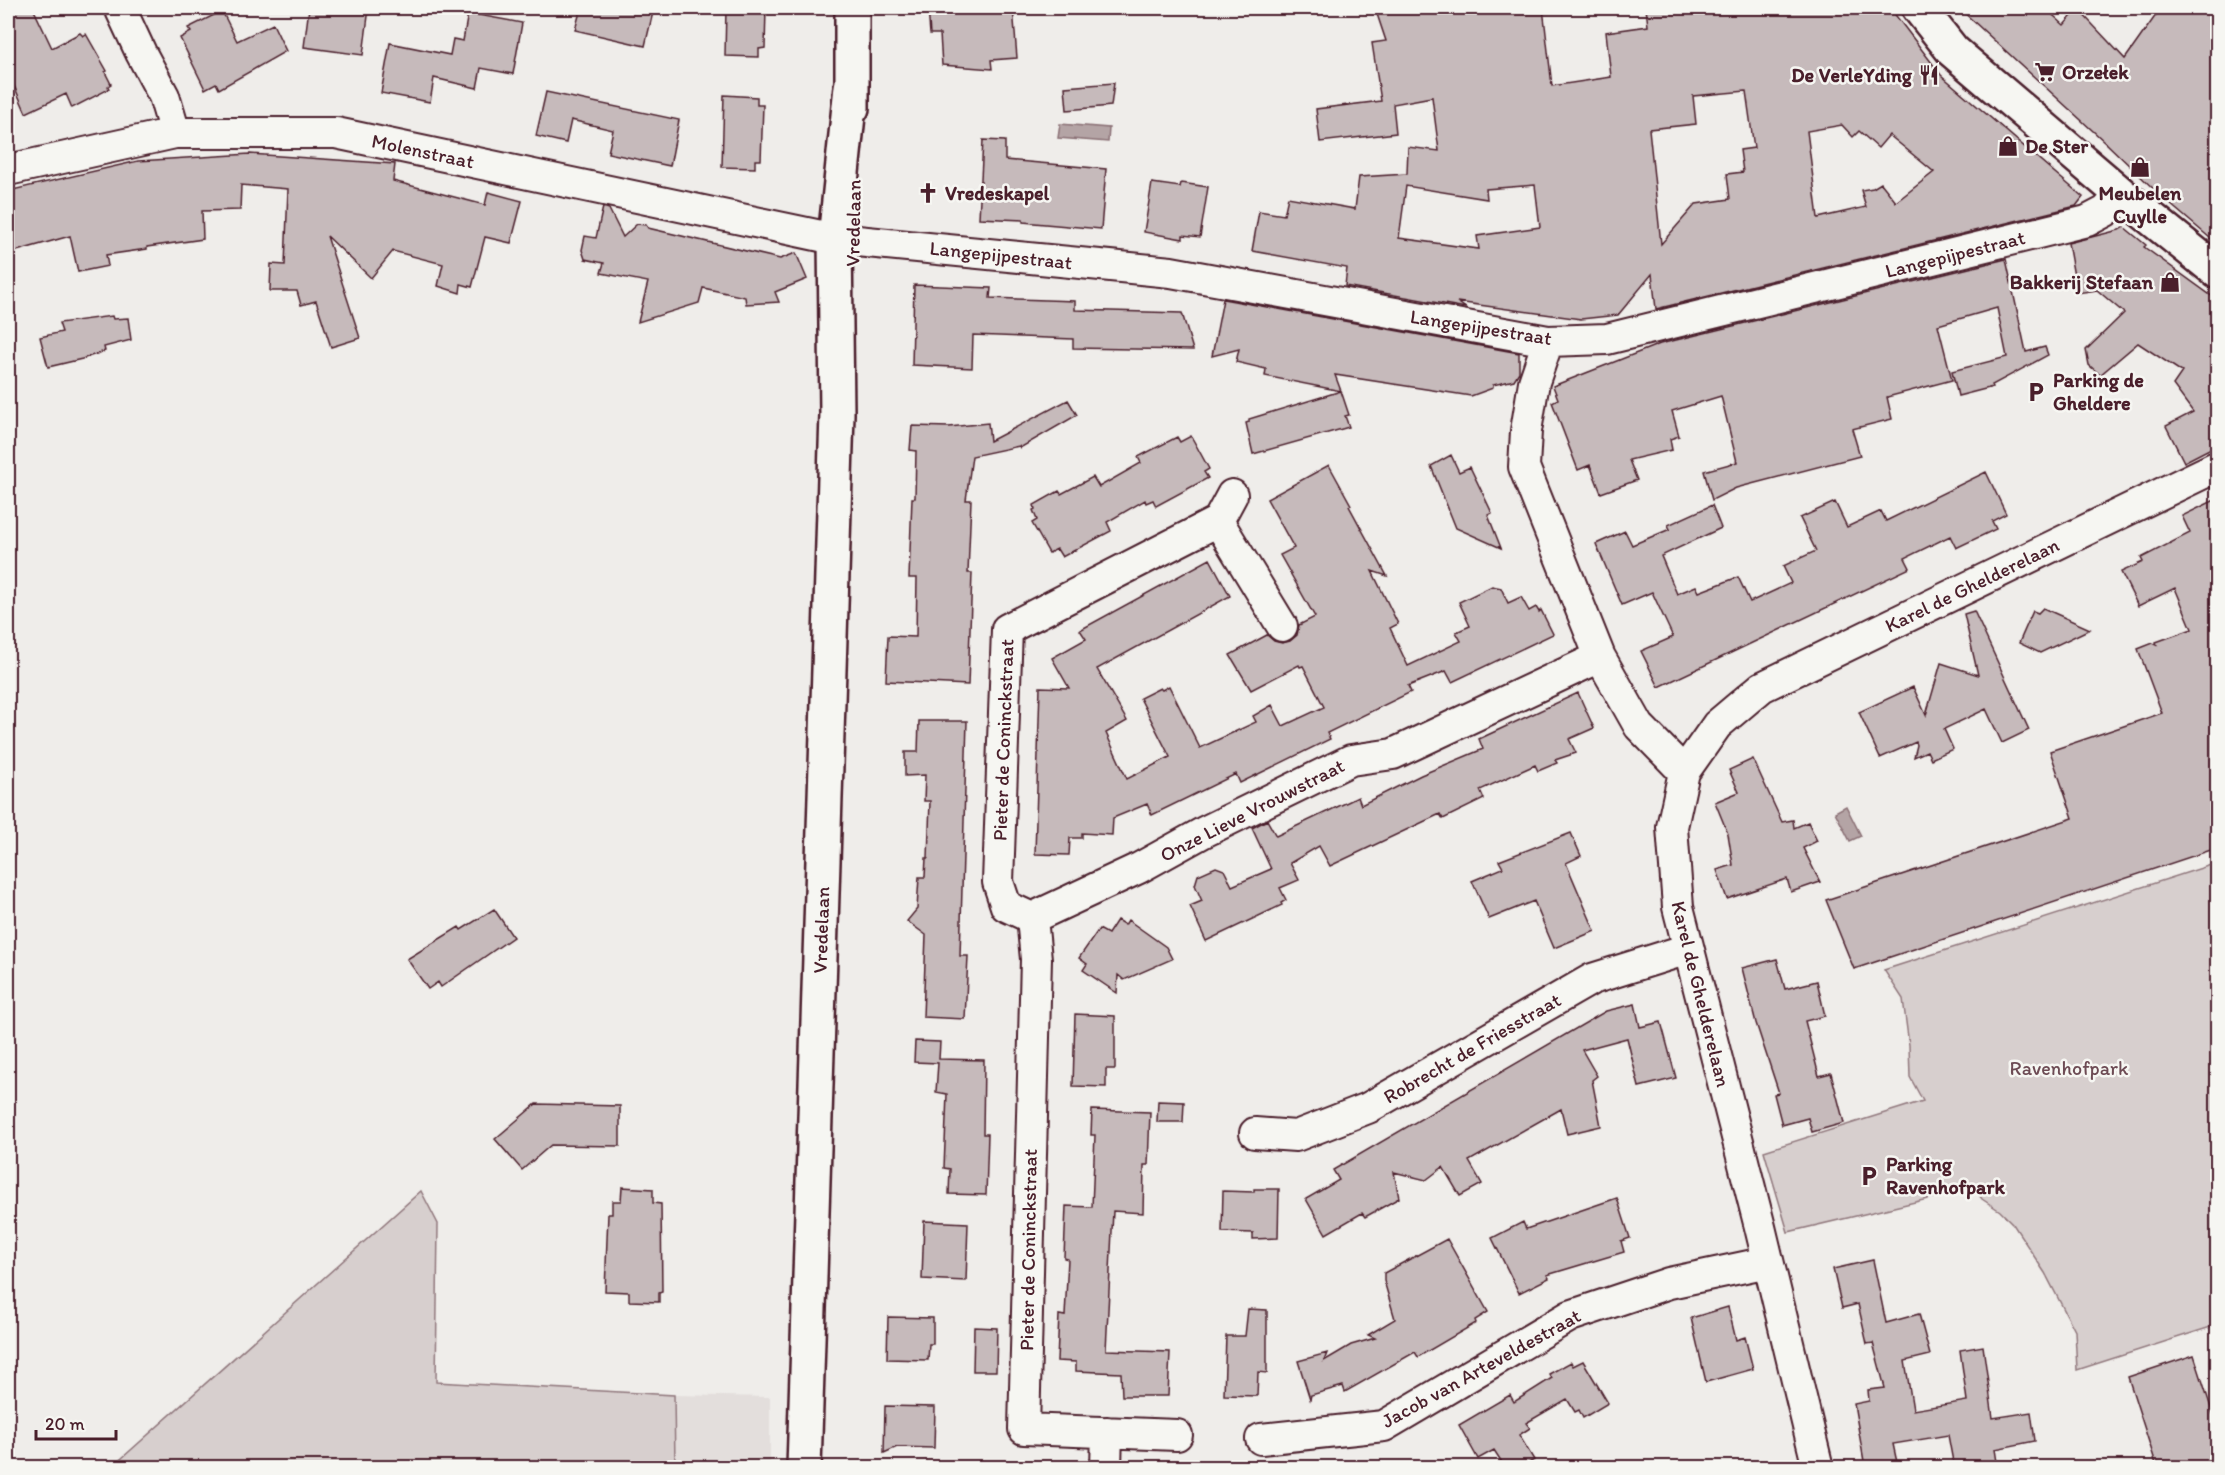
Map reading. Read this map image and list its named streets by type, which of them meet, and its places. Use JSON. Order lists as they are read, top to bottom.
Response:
{
  "streets": {
    "main road": ["Vredelaan"],
    "street": [
      "Molenstraat",
      "Langepijpestraat",
      "Karel de Ghelderelaan",
      "Pieter de Coninckstraat",
      "Onze Lieve Vrouwstraat",
      "Robrecht de Friesstraat",
      "Jacob van Arteveldestraat"
    ]
  },
  "crossings": [
    ["Molenstraat", "Vredelaan"],
    ["Molenstraat", "Langepijpestraat"],
    ["Vredelaan", "Langepijpestraat"],
    ["Karel de Ghelderelaan", "Robrecht de Friesstraat"],
    ["Karel de Ghelderelaan", "Jacob van Arteveldestraat"],
    ["Pieter de Coninckstraat", "Onze Lieve Vrouwstraat"]
  ],
  "parks": ["Ravenhofpark"],
  "places": {
    "supermarket": ["Orzełek"],
    "restaurant": ["De VerleYding"],
    "shop": ["De Ster", "Meubelen Cuylle", "Bakkerij Stefaan"],
    "church": ["Vredeskapel"],
    "parking": ["Parking de Gheldere", "Parking Ravenhofpark"]
  },
  "scale_bar": "20 m"
}
